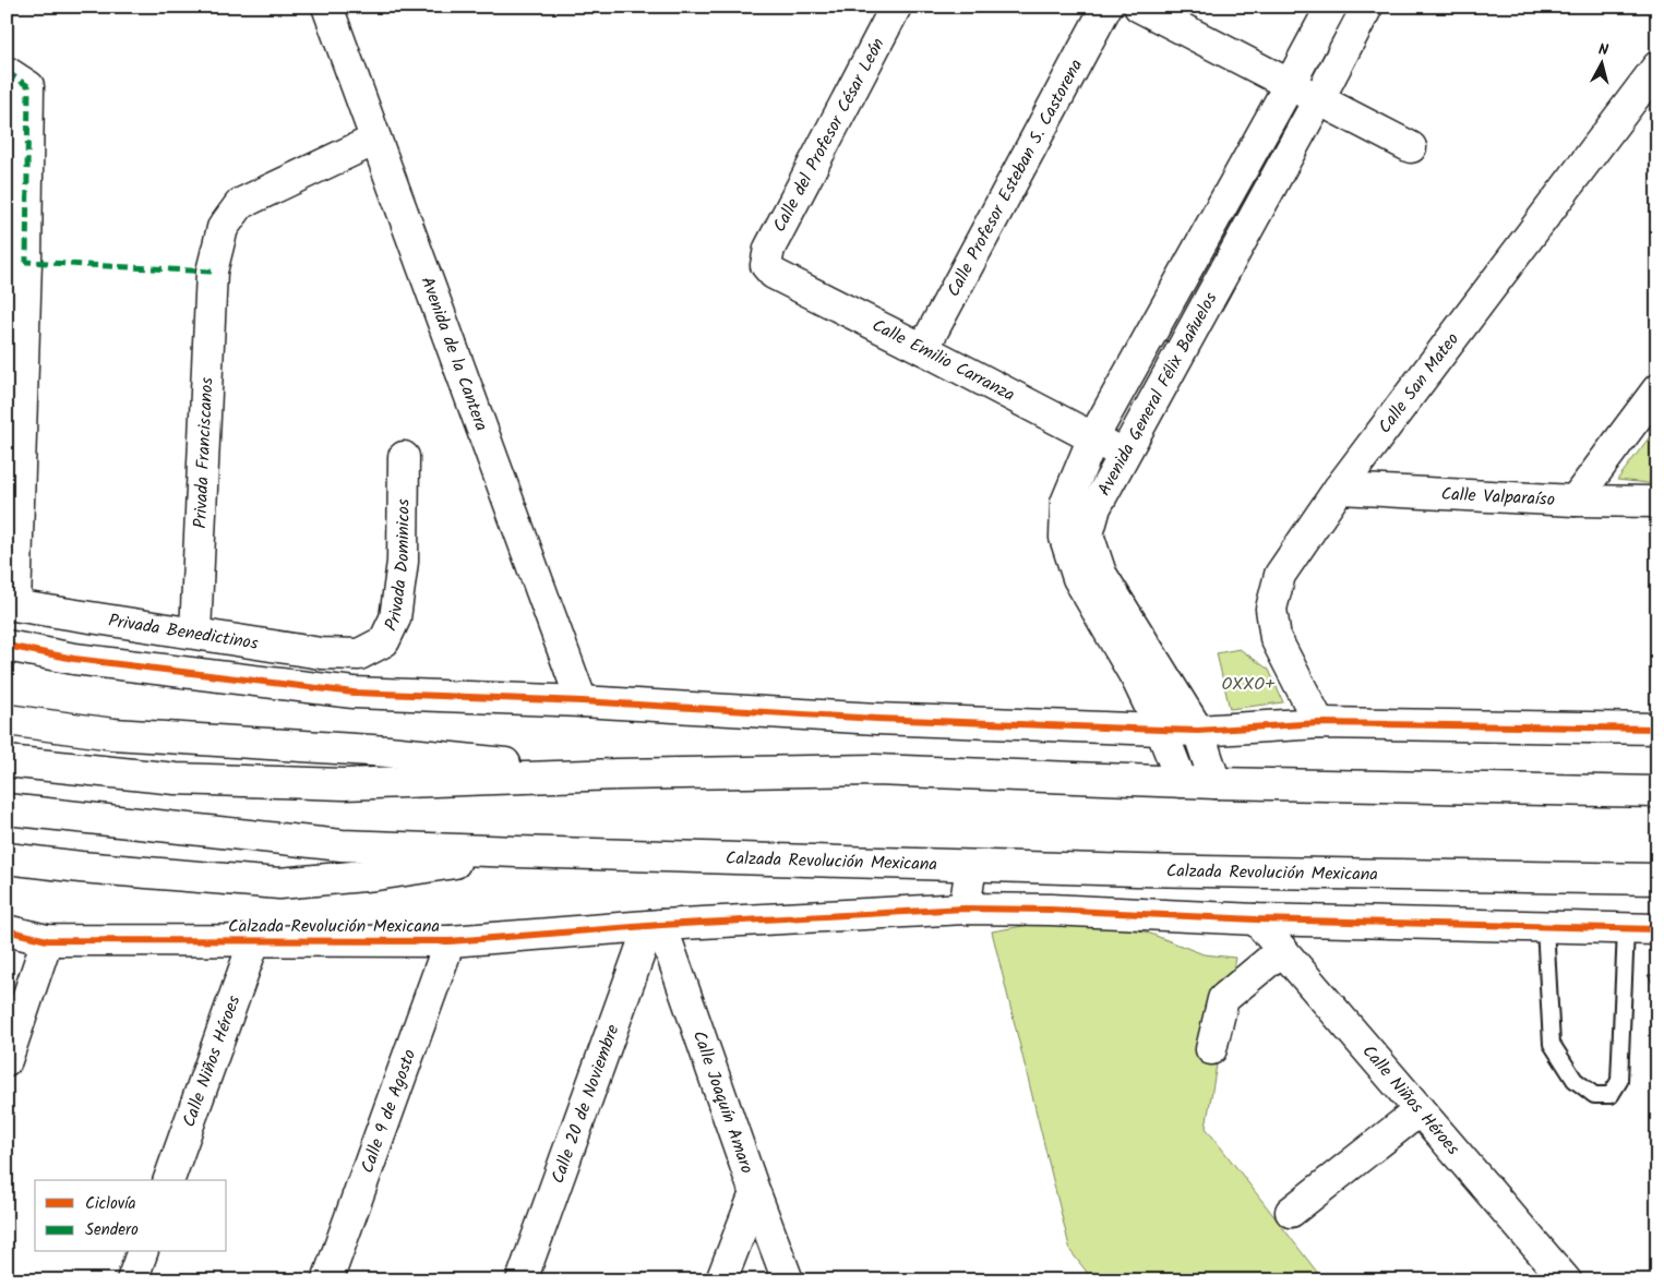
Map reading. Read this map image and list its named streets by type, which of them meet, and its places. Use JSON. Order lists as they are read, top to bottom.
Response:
{
  "streets": {
    "street": [
      "Calle del Profesor César León",
      "Calle Profesor Esteban S. Castorena",
      "Avenida de la Cantera",
      "Calle Emilio Carranza",
      "Calle San Mateo",
      "Avenida General Félix Bañuelos",
      "Privada Franciscanos",
      "Calle Valparaíso",
      "Privada Dominicos",
      "Privada Benedictinos",
      "Calzada Revolución Mexicana",
      "Calle Niños Héroes",
      "Calle 20 de Noviembre",
      "Calle Joaquín Amaro",
      "Calle 9 de Agosto"
    ]
  },
  "crossings": [
    ["Calle del Profesor César León", "Calle Emilio Carranza"],
    ["Calle Profesor Esteban S. Castorena", "Calle Emilio Carranza"],
    ["Avenida de la Cantera", "Privada Franciscanos"],
    ["Calle Emilio Carranza", "Avenida General Félix Bañuelos"],
    ["Calle San Mateo", "Calle Valparaíso"],
    ["Privada Franciscanos", "Privada Benedictinos"],
    ["Privada Dominicos", "Privada Benedictinos"],
    ["Calzada Revolución Mexicana", "Calle Niños Héroes"],
    ["Calzada Revolución Mexicana", "Calle 20 de Noviembre"],
    ["Calzada Revolución Mexicana", "Calle Joaquín Amaro"],
    ["Calzada Revolución Mexicana", "Calle 9 de Agosto"],
    ["Calle 20 de Noviembre", "Calle Joaquín Amaro"]
  ],
  "parks": ["OXXO+"],
  "legend": ["Ciclovía", "Sendero"],
  "north": "top"
}
